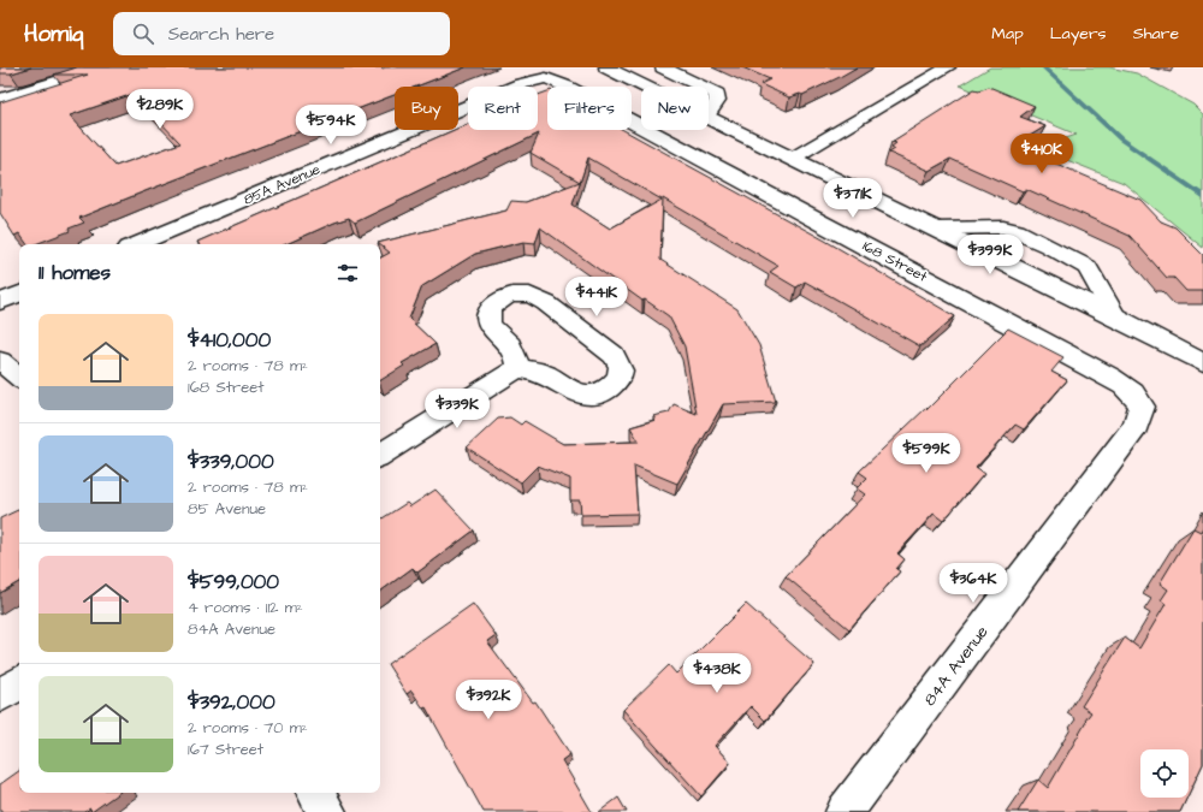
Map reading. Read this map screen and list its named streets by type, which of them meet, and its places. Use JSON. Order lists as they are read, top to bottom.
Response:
{
  "streets": {
    "street": ["85A Avenue", "168 Street", "84A Avenue"]
  },
  "crossings": [
    ["85A Avenue", "168 Street"],
    ["168 Street", "84A Avenue"]
  ],
  "page": {
    "header": "Homiq",
    "search": "Search here",
    "nav": ["Map", "Layers", "Share"],
    "chip": [
      "Buy",
      "Rent",
      "Filters",
      "New"
    ],
    "price": [
      "$289K",
      "$594K",
      "$410K",
      "$371K",
      "$399K",
      "$441K",
      "$339K",
      "$599K",
      "$364K",
      "$438K",
      "$392K"
    ],
    "heading": "11 homes",
    "list": [
      {
        "name": "$410,000",
        "note": "2 rooms · 78 m² · 168 Street"
      },
      {
        "name": "$339,000",
        "note": "2 rooms · 78 m² · 85 Avenue"
      },
      {
        "name": "$599,000",
        "note": "4 rooms · 112 m² · 84A Avenue"
      },
      {
        "name": "$392,000",
        "note": "2 rooms · 70 m² · 167 Street"
      }
    ]
  }
}
